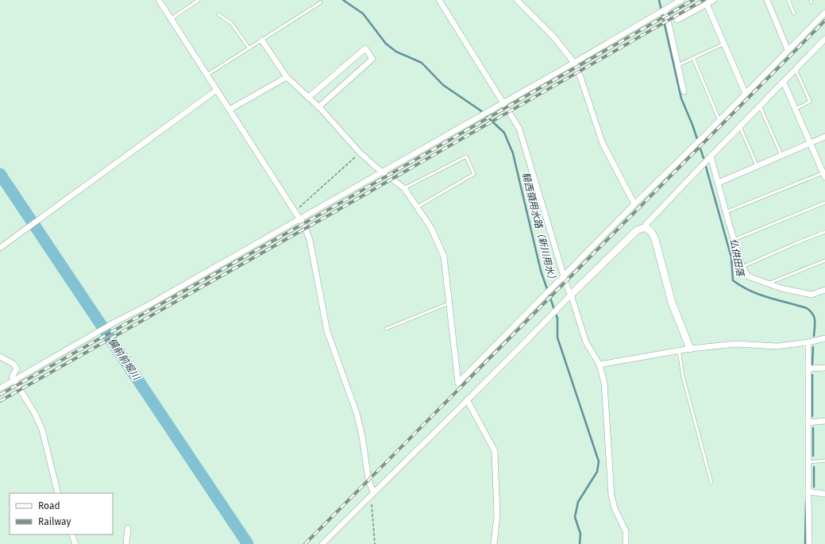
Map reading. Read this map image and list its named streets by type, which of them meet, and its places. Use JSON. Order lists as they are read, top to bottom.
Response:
{
  "water": ["騎西領用水路（新川用水）", "仏供田落", "備前前堀川"],
  "legend": ["Road", "Railway"]
}
